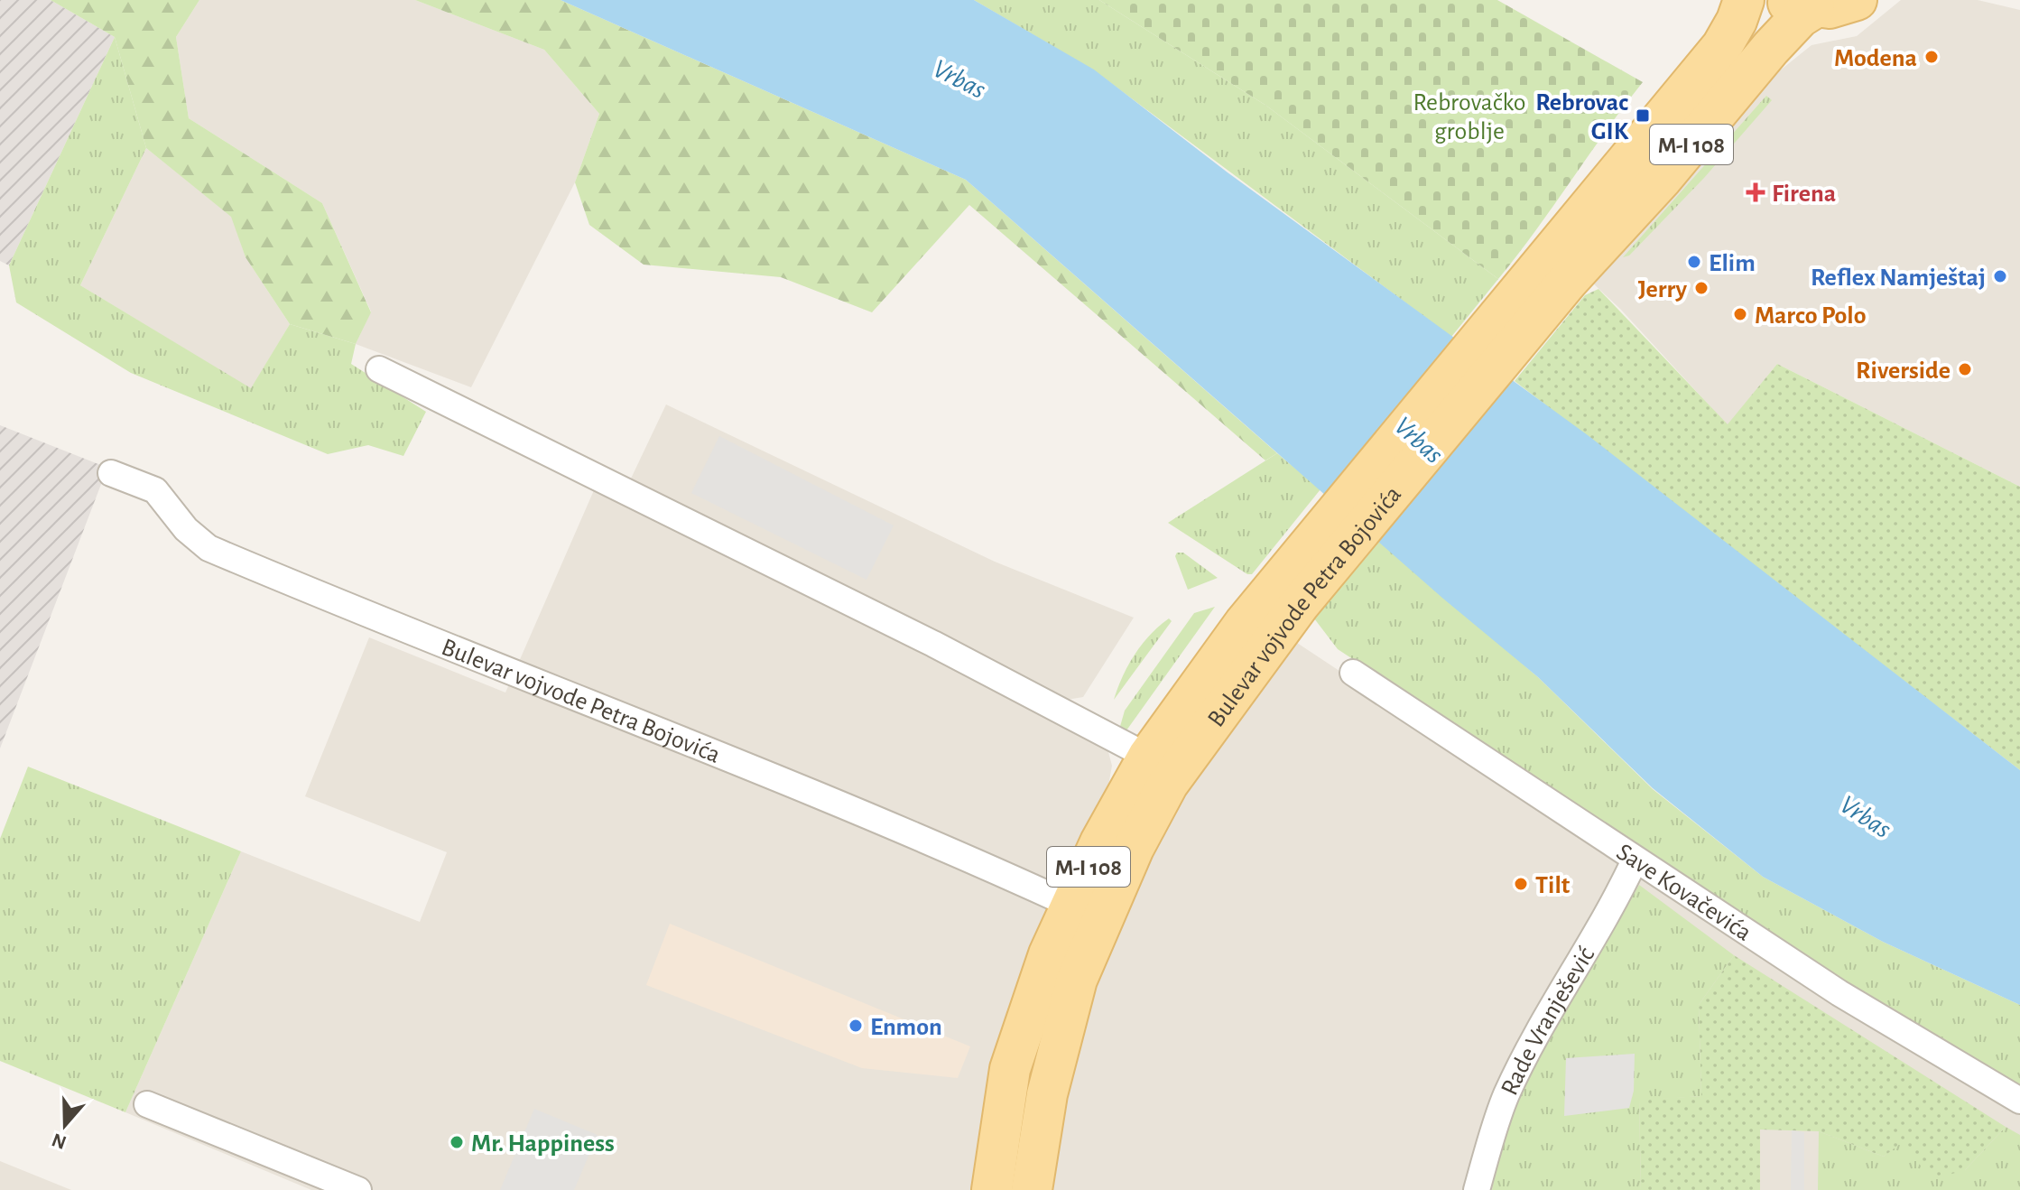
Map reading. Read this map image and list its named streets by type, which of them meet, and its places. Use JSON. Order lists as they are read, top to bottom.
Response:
{
  "streets": {
    "main road": ["M-I 108", "Bulevar vojvode Petra Bojovića"],
    "street": ["Save Kovačevića", "Rade Vranješević"]
  },
  "crossings": [
    ["M-I 108", "Bulevar vojvode Petra Bojovića"],
    ["Save Kovačevića", "Rade Vranješević"]
  ],
  "water": ["Vrbas"],
  "parks": ["Rebrovačko groblje"],
  "places": {
    "other": [
      "Modena",
      "Elim",
      "Reflex Namještaj",
      "Jerry",
      "Marco Polo",
      "Riverside",
      "Tilt",
      "Enmon",
      "Mr. Happiness"
    ],
    "transit": ["Rebrovac GIK"],
    "health": ["Firena"]
  },
  "north": "bottom"
}
